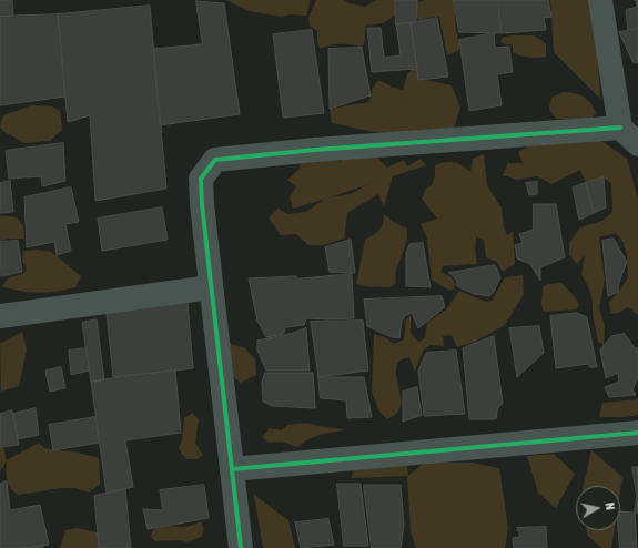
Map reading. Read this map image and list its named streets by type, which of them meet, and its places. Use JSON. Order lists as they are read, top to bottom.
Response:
{
  "north": "right"
}
